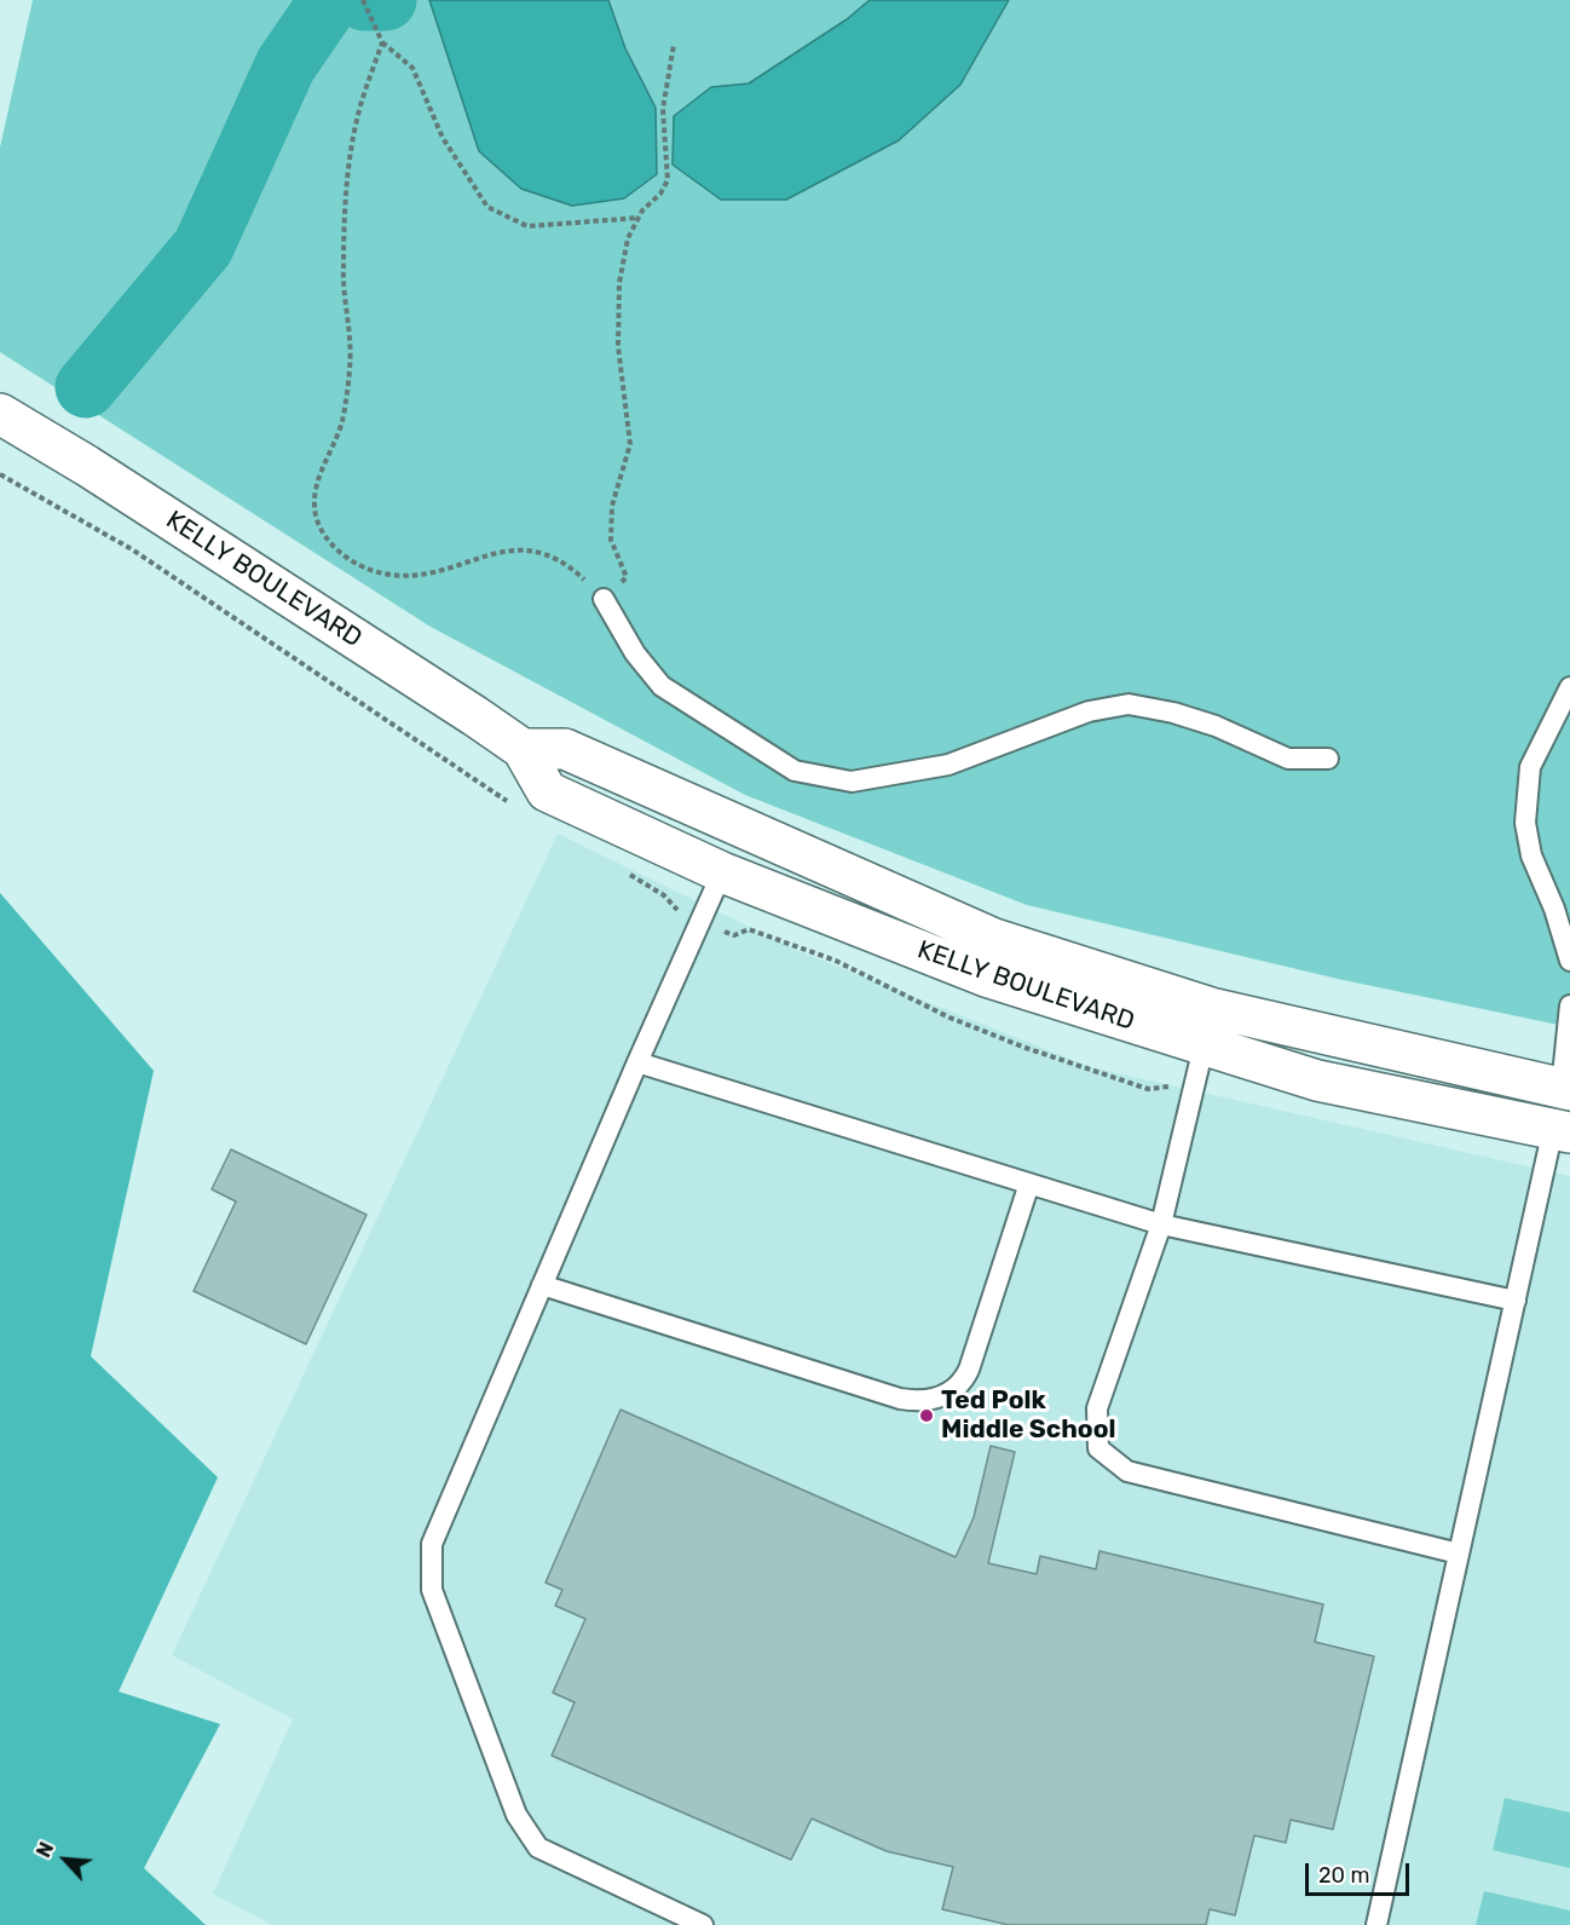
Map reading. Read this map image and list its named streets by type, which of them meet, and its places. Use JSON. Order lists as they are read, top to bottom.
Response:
{
  "streets": {
    "street": ["KELLY BOULEVARD"]
  },
  "places": ["Ted Polk Middle School"],
  "scale_bar": "20 m",
  "north": "top left"
}
